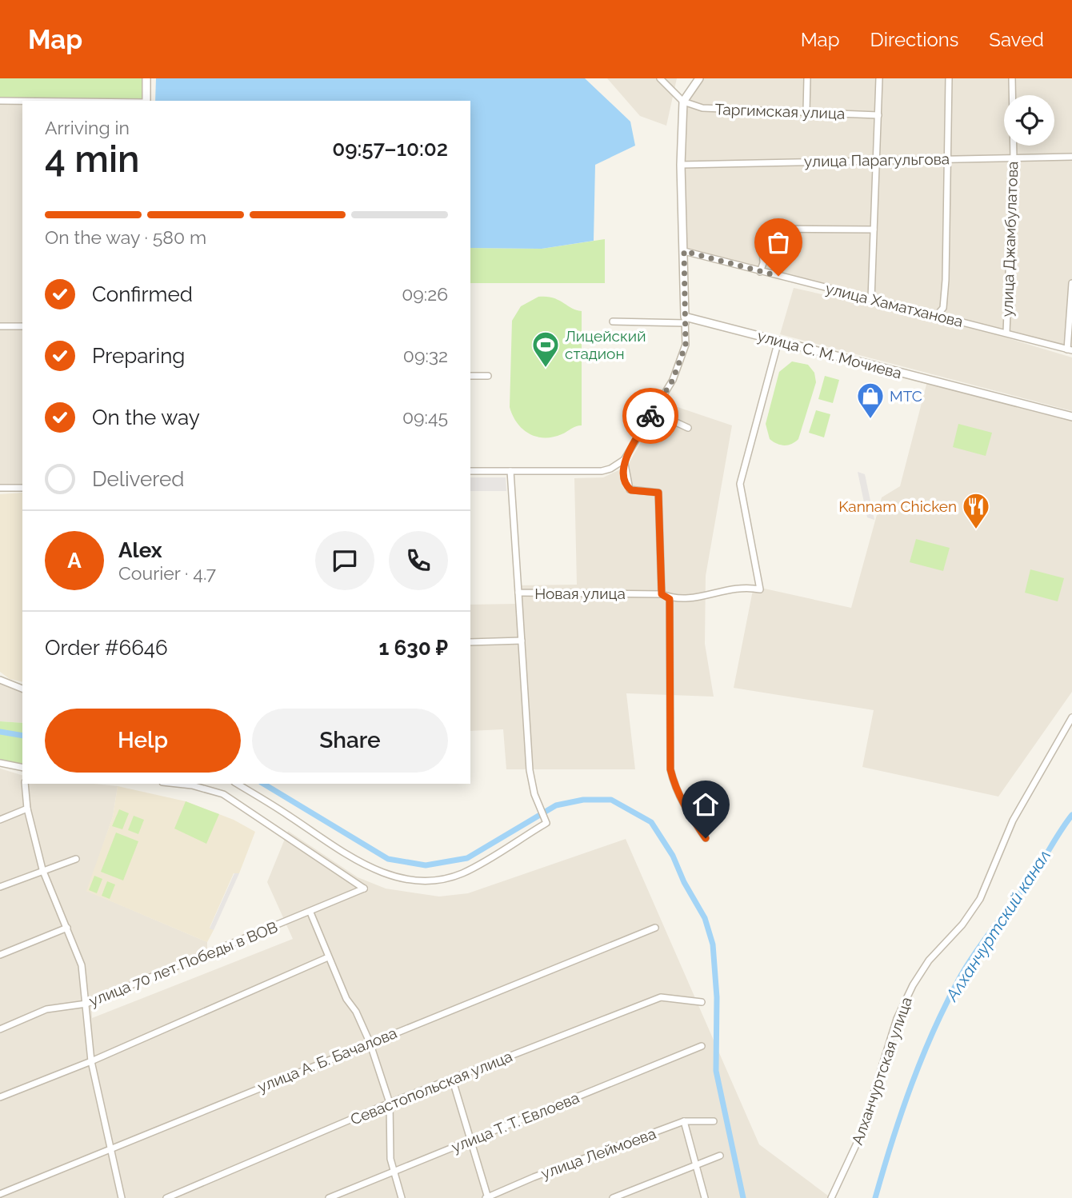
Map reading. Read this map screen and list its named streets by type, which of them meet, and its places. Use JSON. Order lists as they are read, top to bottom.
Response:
{
  "streets": {
    "street": [
      "Таргимская улица",
      "улица Парагульгова",
      "улица Джамбулатова",
      "улица Хаматханова",
      "улица С. М. Мочиева",
      "Новая улица",
      "улица 70 лет Победы в ВОВ",
      "улица А. Б. Бачалова",
      "Алханчуртская улица",
      "Севастопольская улица",
      "улица Т. Т. Евлоева",
      "улица Леймоева"
    ]
  },
  "crossings": [
    ["улица Парагульгова", "улица Джамбулатова"],
    ["улица Джамбулатова", "улица Хаматханова"]
  ],
  "water": ["Алханчуртский канал"],
  "places": {
    "sports": ["Лицейский стадион"],
    "shop": ["МТС"],
    "restaurant": ["Kannam Chicken"]
  },
  "page": {
    "header": "Map",
    "nav": ["Map", "Directions", "Saved"],
    "heading": ["4 min", "Arriving in", "09:57–10:02"],
    "panel": [
      "Alex",
      "Courier · 4.7",
      "Order #6646",
      "1 630 ₽"
    ],
    "bar": "On the way · 580 m",
    "list": [
      ["Confirmed", "09:26"],
      ["Preparing", "09:32"],
      ["On the way", "09:45"],
      "Delivered"
    ],
    "round": "A",
    "buttons": ["Help", "Share"]
  }
}
